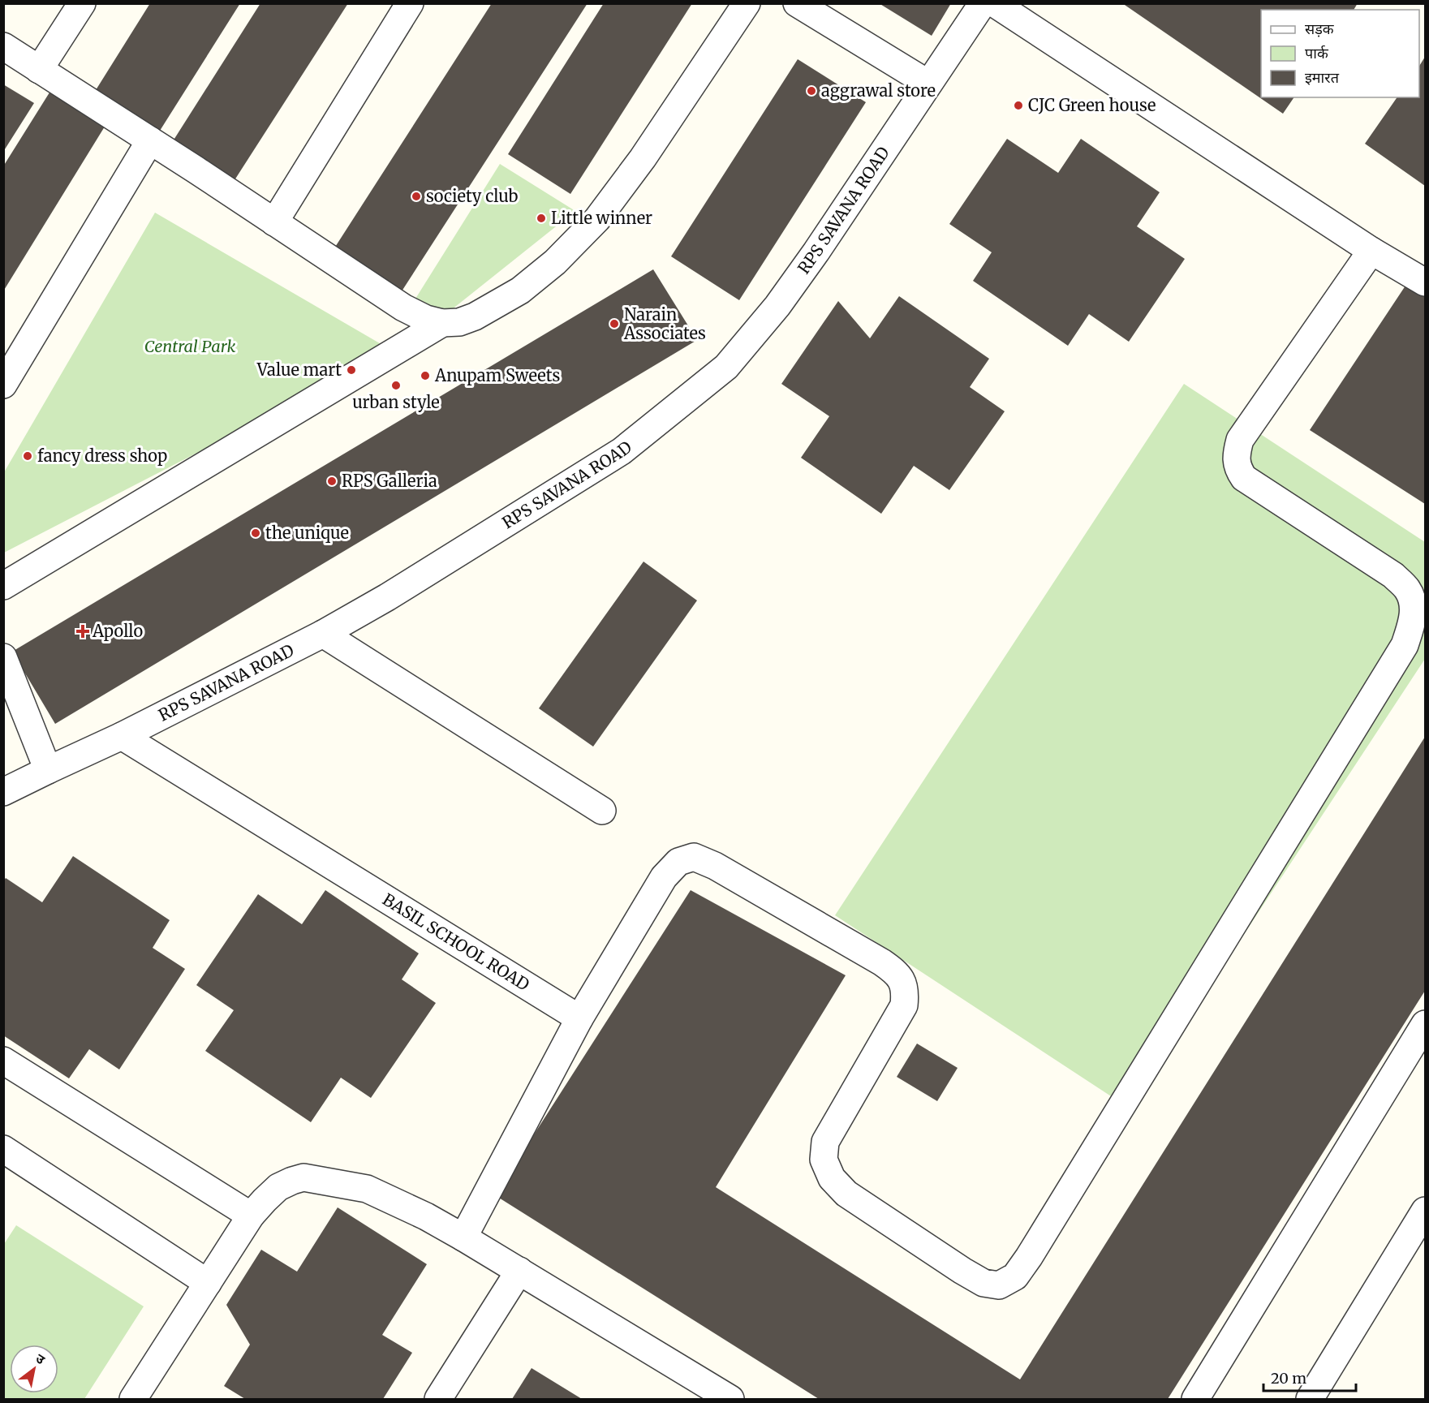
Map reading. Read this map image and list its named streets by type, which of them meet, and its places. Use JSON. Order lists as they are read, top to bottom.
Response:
{
  "streets": {
    "street": ["RPS SAVANA ROAD", "BASIL SCHOOL ROAD"]
  },
  "crossings": [
    ["RPS SAVANA ROAD", "BASIL SCHOOL ROAD"]
  ],
  "parks": ["Central Park"],
  "places": {
    "other": [
      "aggrawal store",
      "CJC Green house",
      "society club",
      "Little winner",
      "Narain Associates",
      "Value mart",
      "Anupam Sweets",
      "urban style",
      "fancy dress shop",
      "RPS Galleria",
      "the unique"
    ],
    "health": ["Apollo"]
  },
  "legend": ["सड़क", "पार्क", "इमारत"],
  "scale_bar": "20 m",
  "north": "top right"
}
